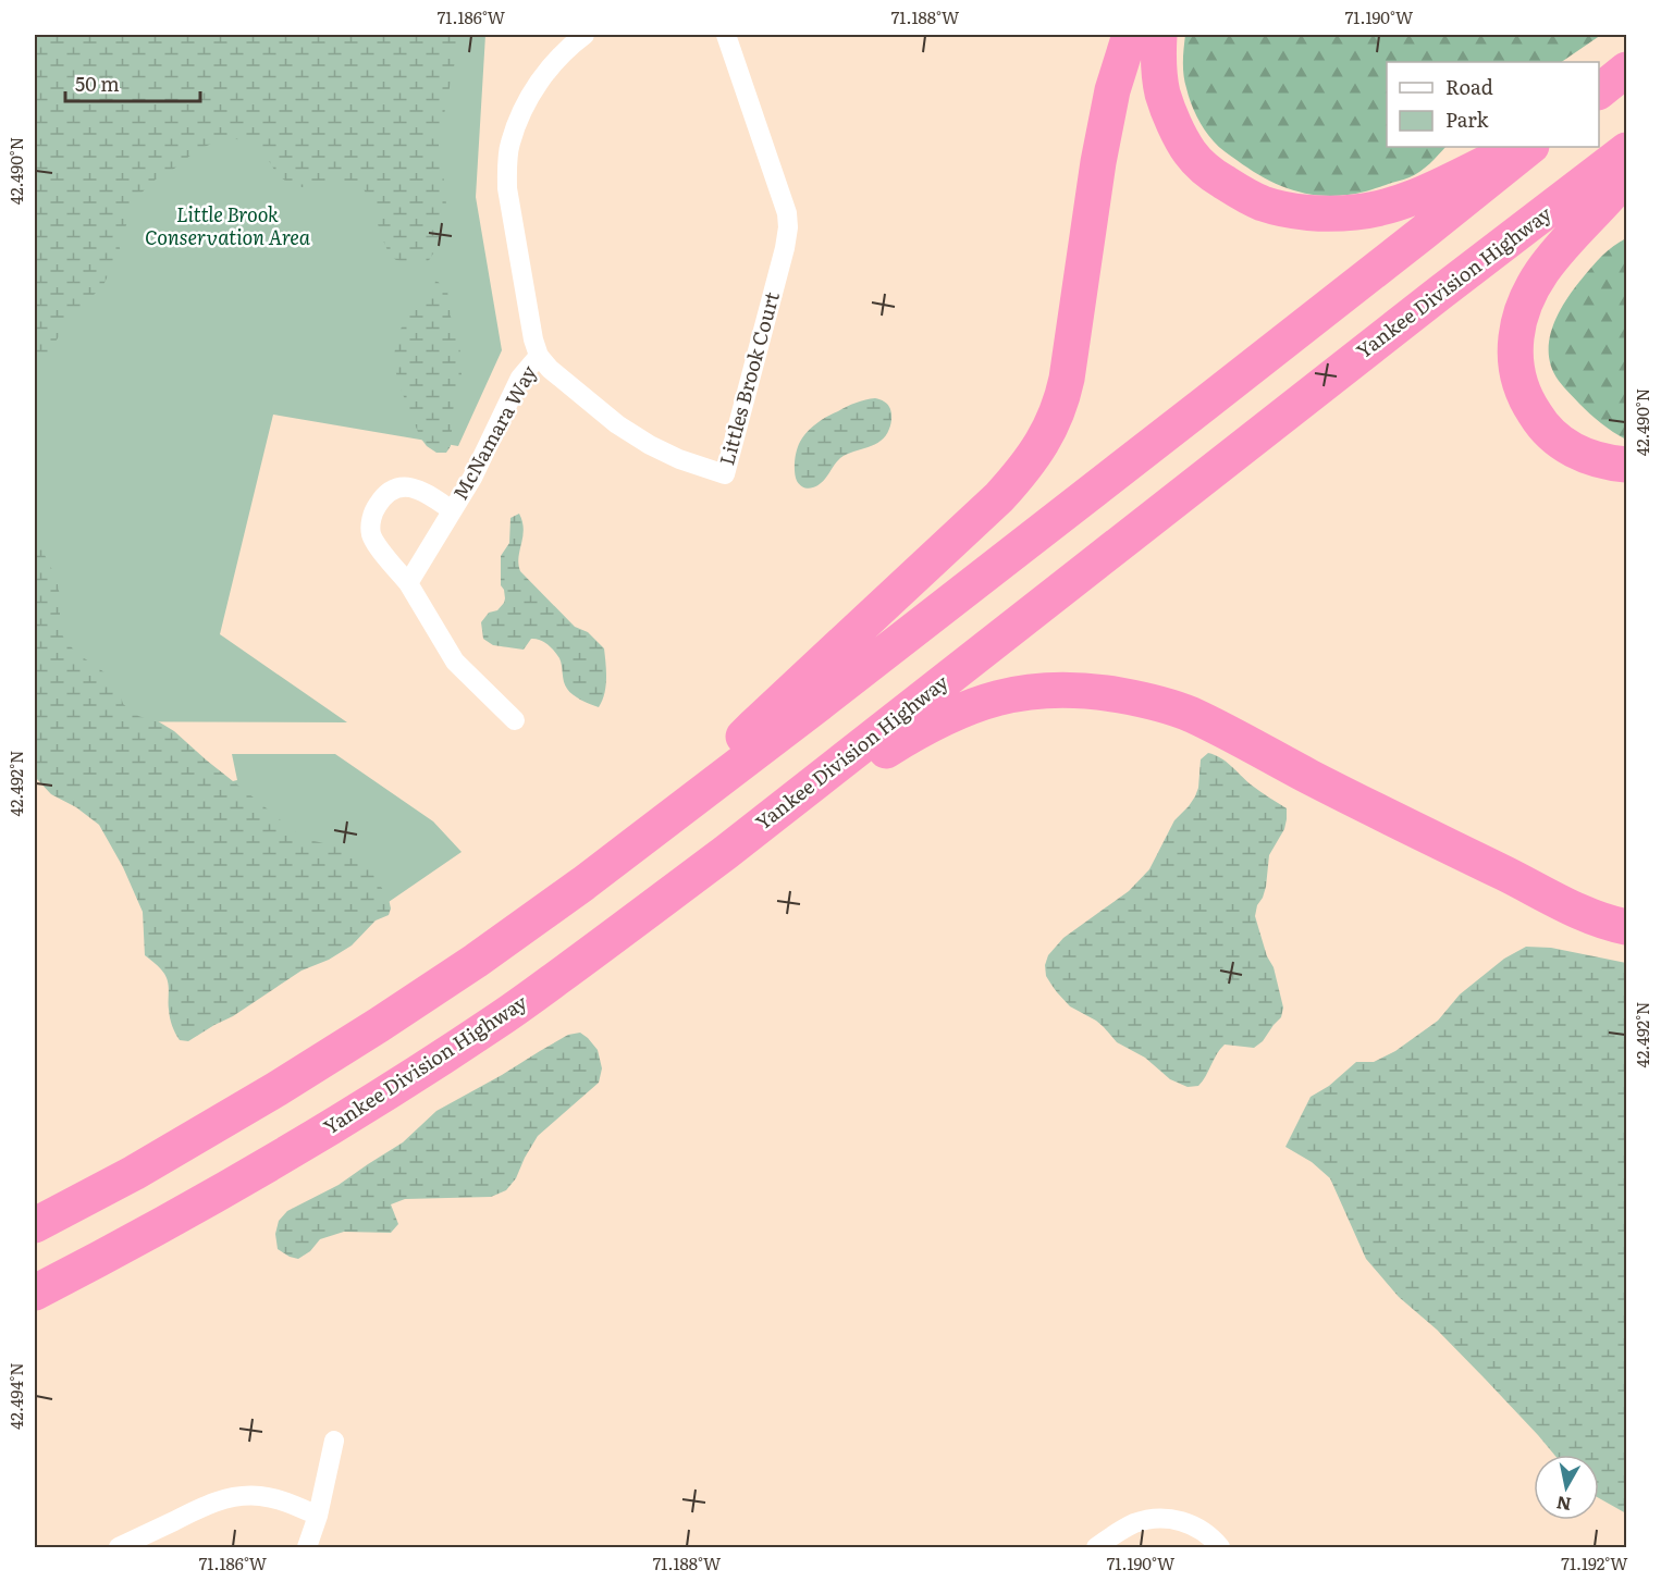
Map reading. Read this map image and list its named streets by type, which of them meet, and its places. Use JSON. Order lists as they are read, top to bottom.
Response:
{
  "streets": {
    "highway": ["Yankee Division Highway"],
    "street": ["Littles Brook Court", "McNamara Way"]
  },
  "crossings": [
    ["Littles Brook Court", "McNamara Way"]
  ],
  "parks": ["Little Brook Conservation Area"],
  "legend": ["Road", "Park"],
  "scale_bar": "50 m",
  "north": "bottom",
  "coordinates": [
    "71.186°W",
    "71.188°W",
    "71.190°W",
    "42.490°N",
    "42.492°N",
    "42.494°N",
    "71.192°W"
  ]
}
